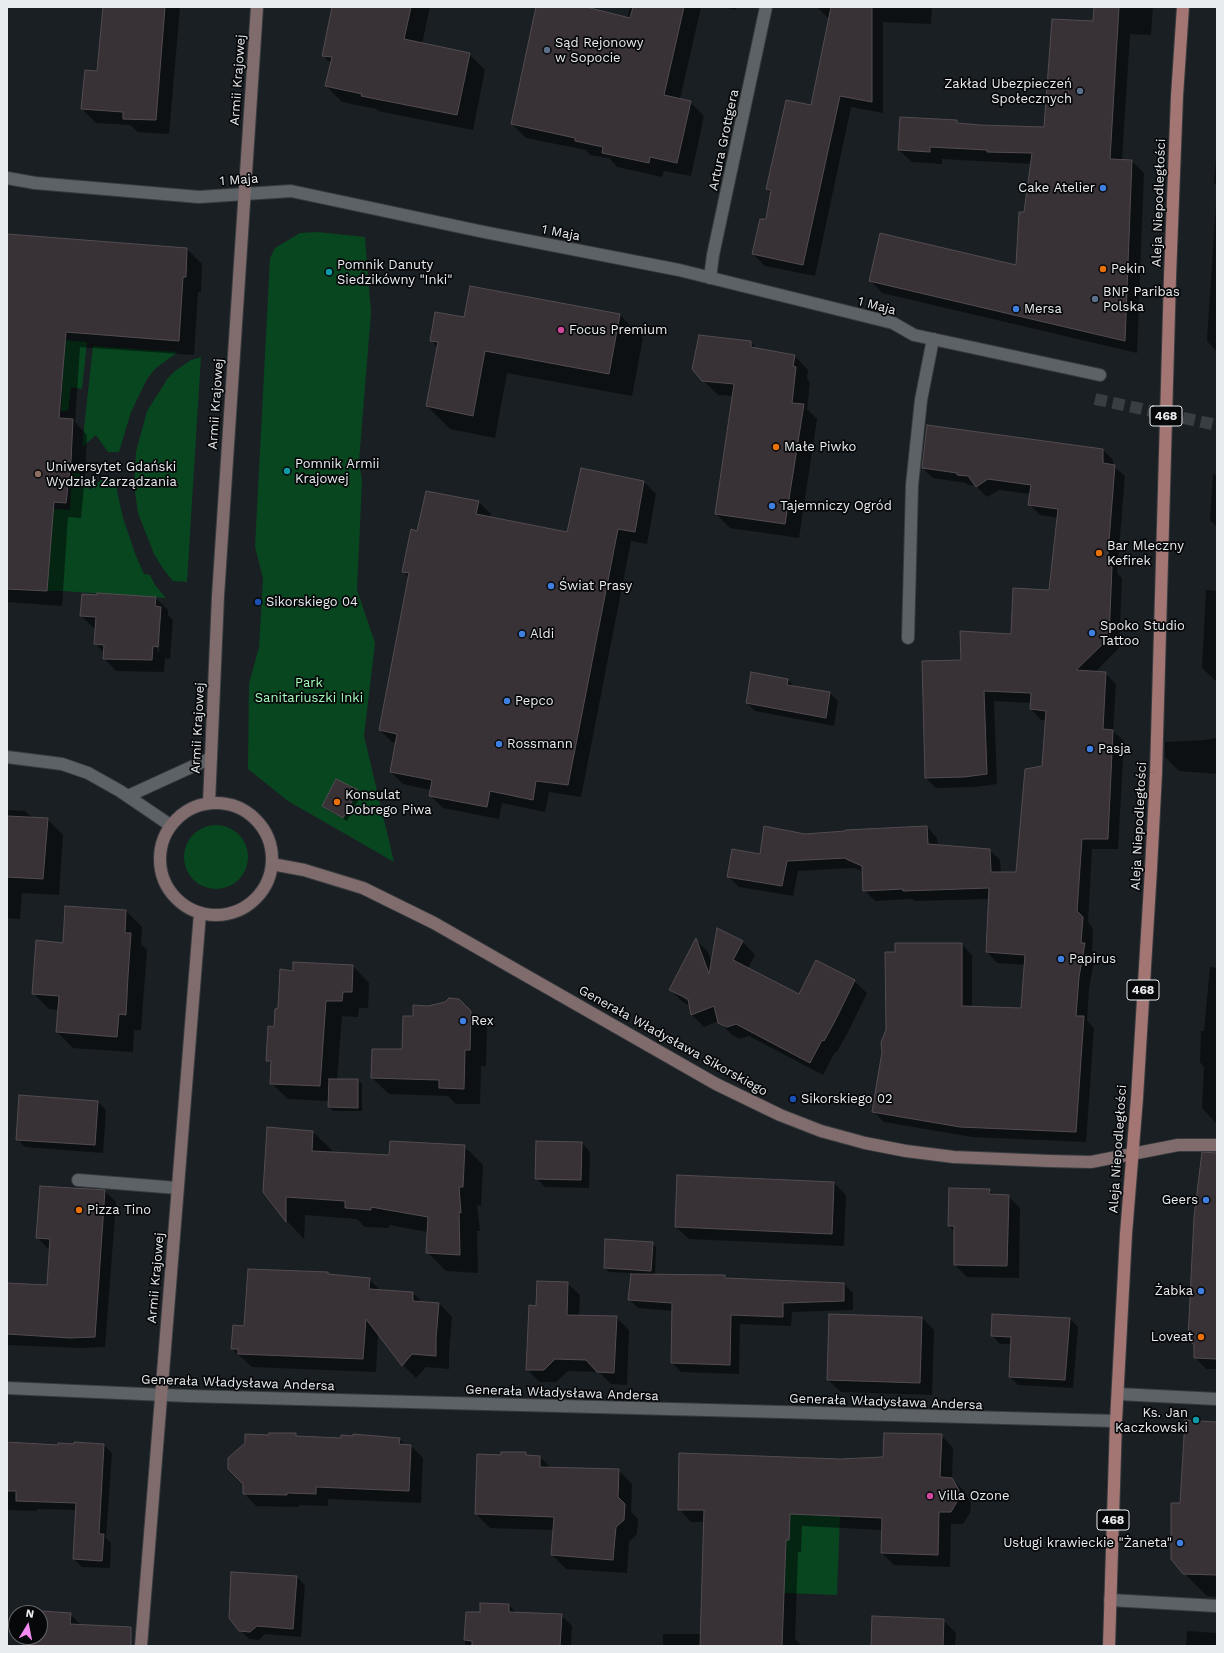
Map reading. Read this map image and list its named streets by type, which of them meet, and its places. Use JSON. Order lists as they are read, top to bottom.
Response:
{
  "streets": {
    "main road": ["Aleja Niepodległości", "468"],
    "street": [
      "Armii Krajowej",
      "Artura Grottgera",
      "1 Maja",
      "Generała Władysława Sikorskiego",
      "Generała Władysława Andersa"
    ]
  },
  "crossings": [
    ["Armii Krajowej", "1 Maja"],
    ["Armii Krajowej", "Generała Władysława Sikorskiego"],
    ["Armii Krajowej", "Generała Władysława Andersa"],
    ["Artura Grottgera", "1 Maja"],
    ["Aleja Niepodległości", "Generała Władysława Sikorskiego"],
    ["Aleja Niepodległości", "Generała Władysława Andersa"]
  ],
  "parks": ["Park Sanitariuszki Inki"],
  "places": [
    "Sąd Rejonowy w Sopocie",
    "Zakład Ubezpieczeń Społecznych",
    "Cake Atelier",
    "Pekin",
    "Pomnik Danuty Siedzikówny \"Inki\"",
    "BNP Paribas Polska",
    "Mersa",
    "Focus Premium",
    "Małe Piwko",
    "Pomnik Armii Krajowej",
    "Uniwersytet Gdański Wydział Zarządzania",
    "Tajemniczy Ogród",
    "Bar Mleczny Kefirek",
    "Świat Prasy",
    "Sikorskiego 04",
    "Spoko Studio Tattoo",
    "Aldi",
    "Pepco",
    "Rossmann",
    "Pasja",
    "Konsulat Dobrego Piwa",
    "Papirus",
    "Rex",
    "Sikorskiego 02",
    "Geers",
    "Pizza Tino",
    "Żabka",
    "Loveat",
    "Ks. Jan Kaczkowski",
    "Villa Ozone",
    "Usługi krawieckie \"Żaneta\""
  ],
  "north": "top"
}
